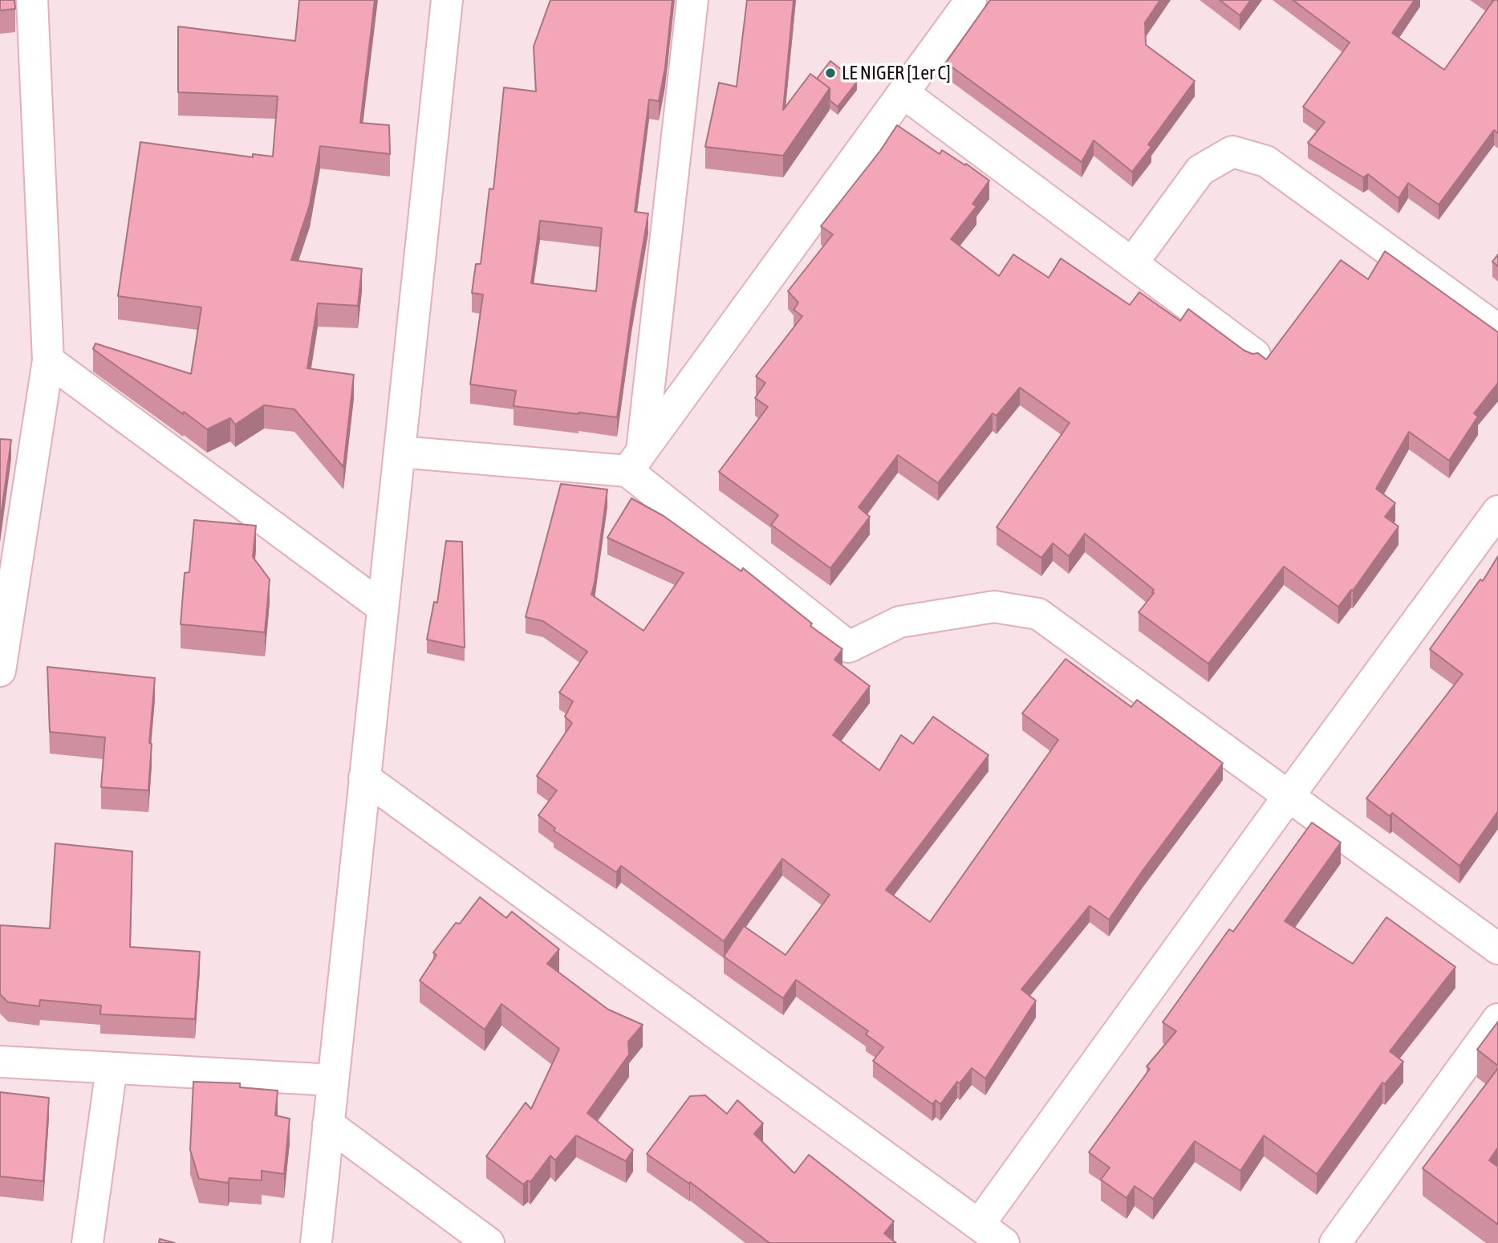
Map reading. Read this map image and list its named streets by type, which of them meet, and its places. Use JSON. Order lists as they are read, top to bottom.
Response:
{
  "places": ["LE NIGER [1er C]"]
}
